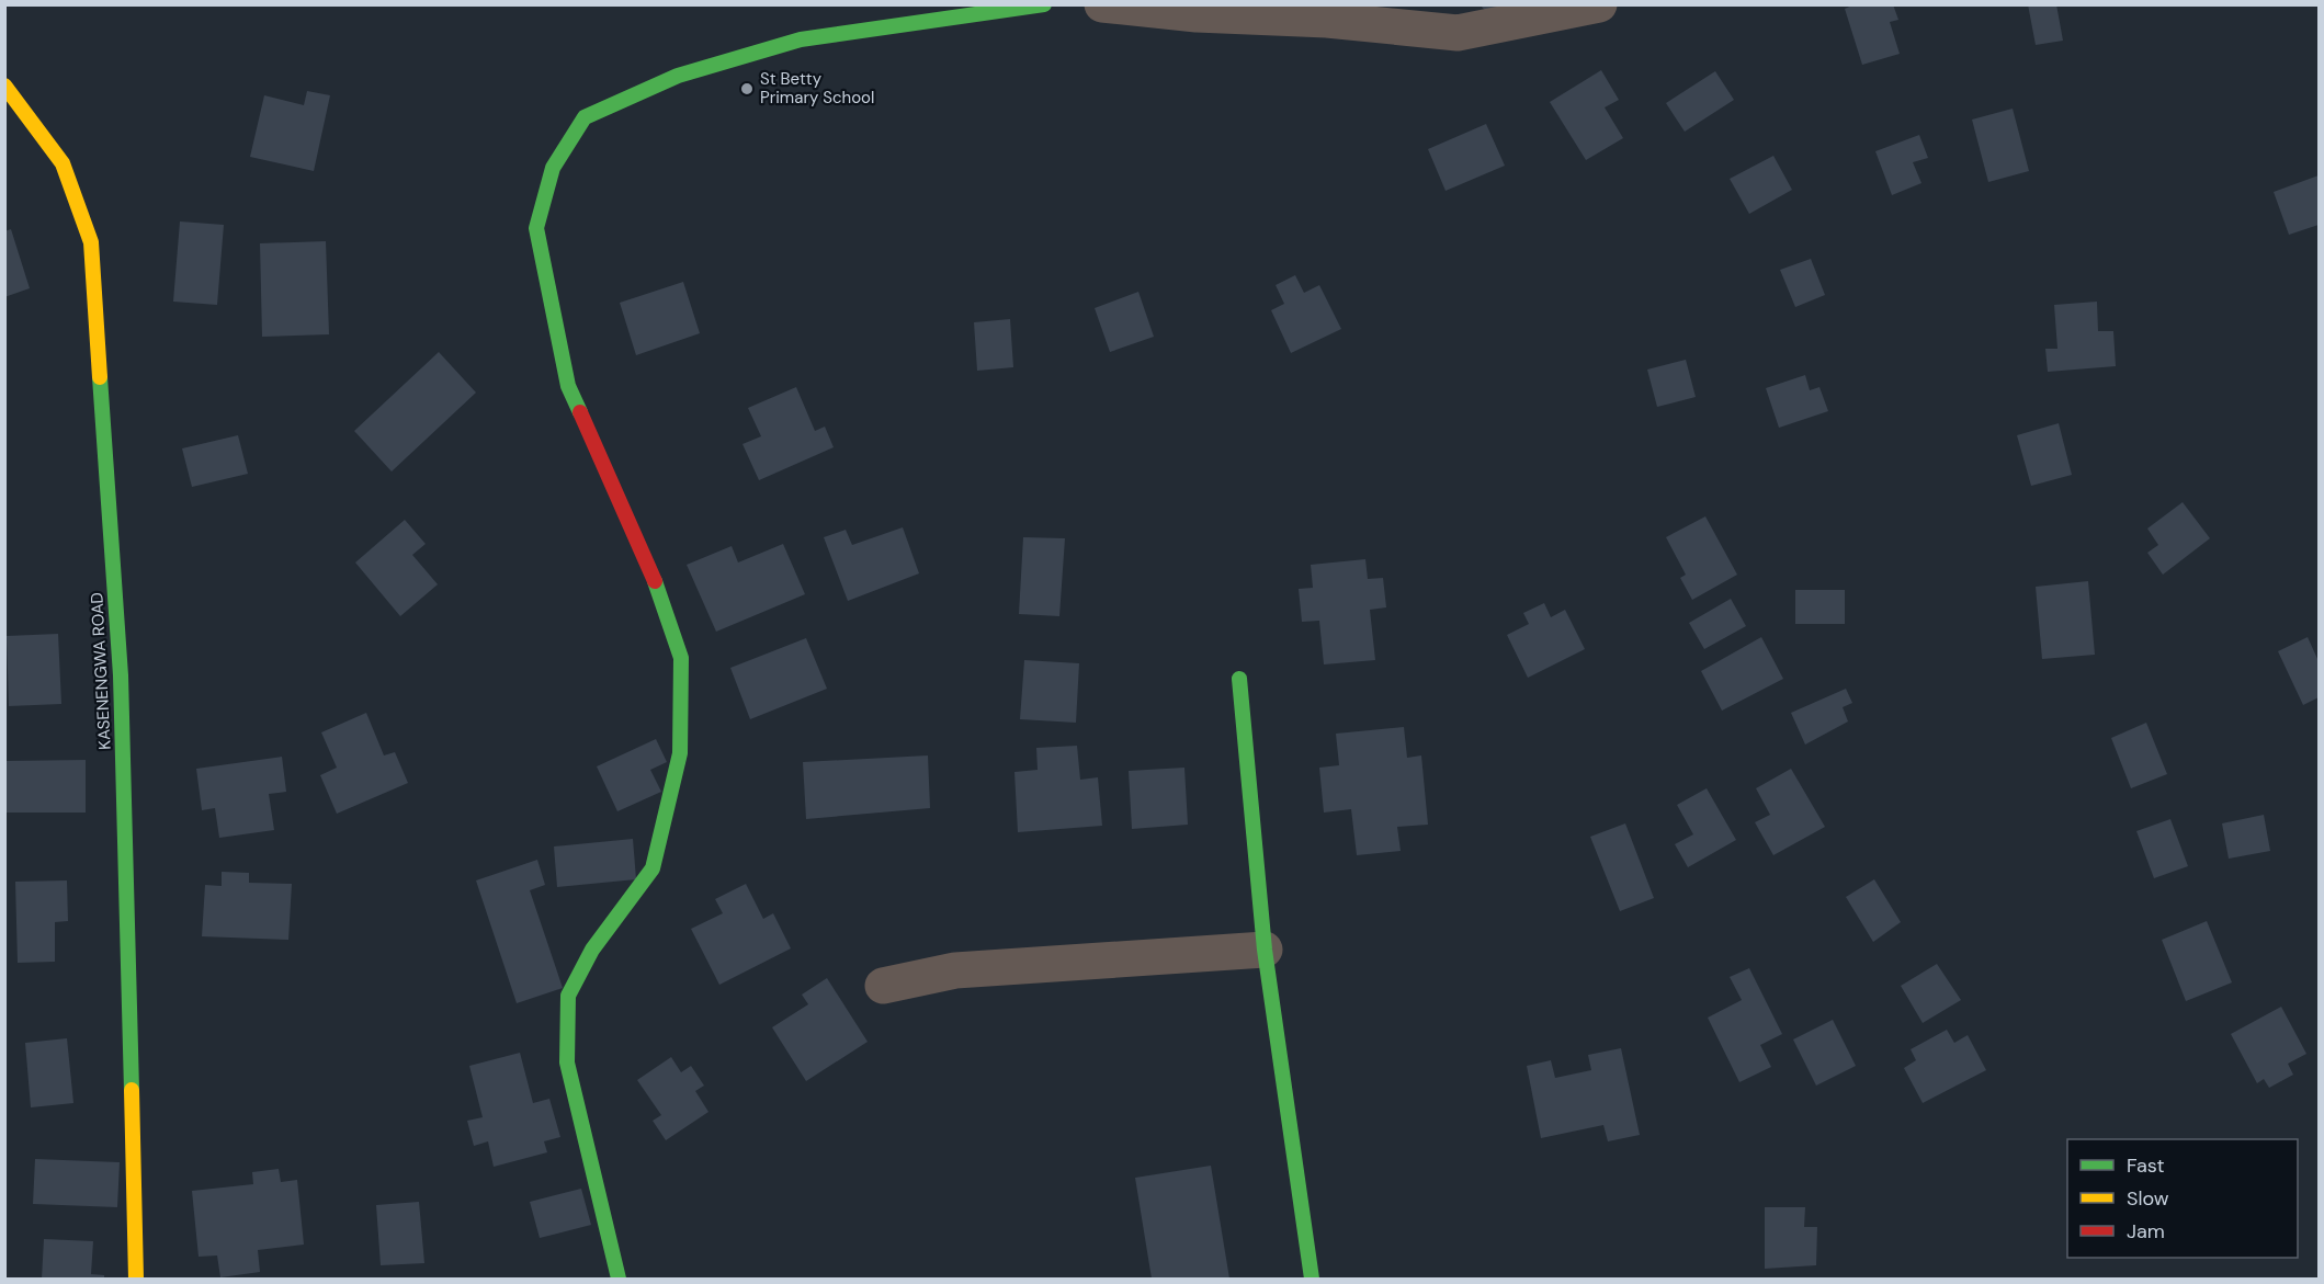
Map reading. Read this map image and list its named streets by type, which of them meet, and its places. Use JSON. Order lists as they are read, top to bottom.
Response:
{
  "streets": {
    "street": ["KASENENGWA ROAD"]
  },
  "places": ["St Betty Primary School"],
  "legend": ["Fast", "Slow", "Jam"]
}
